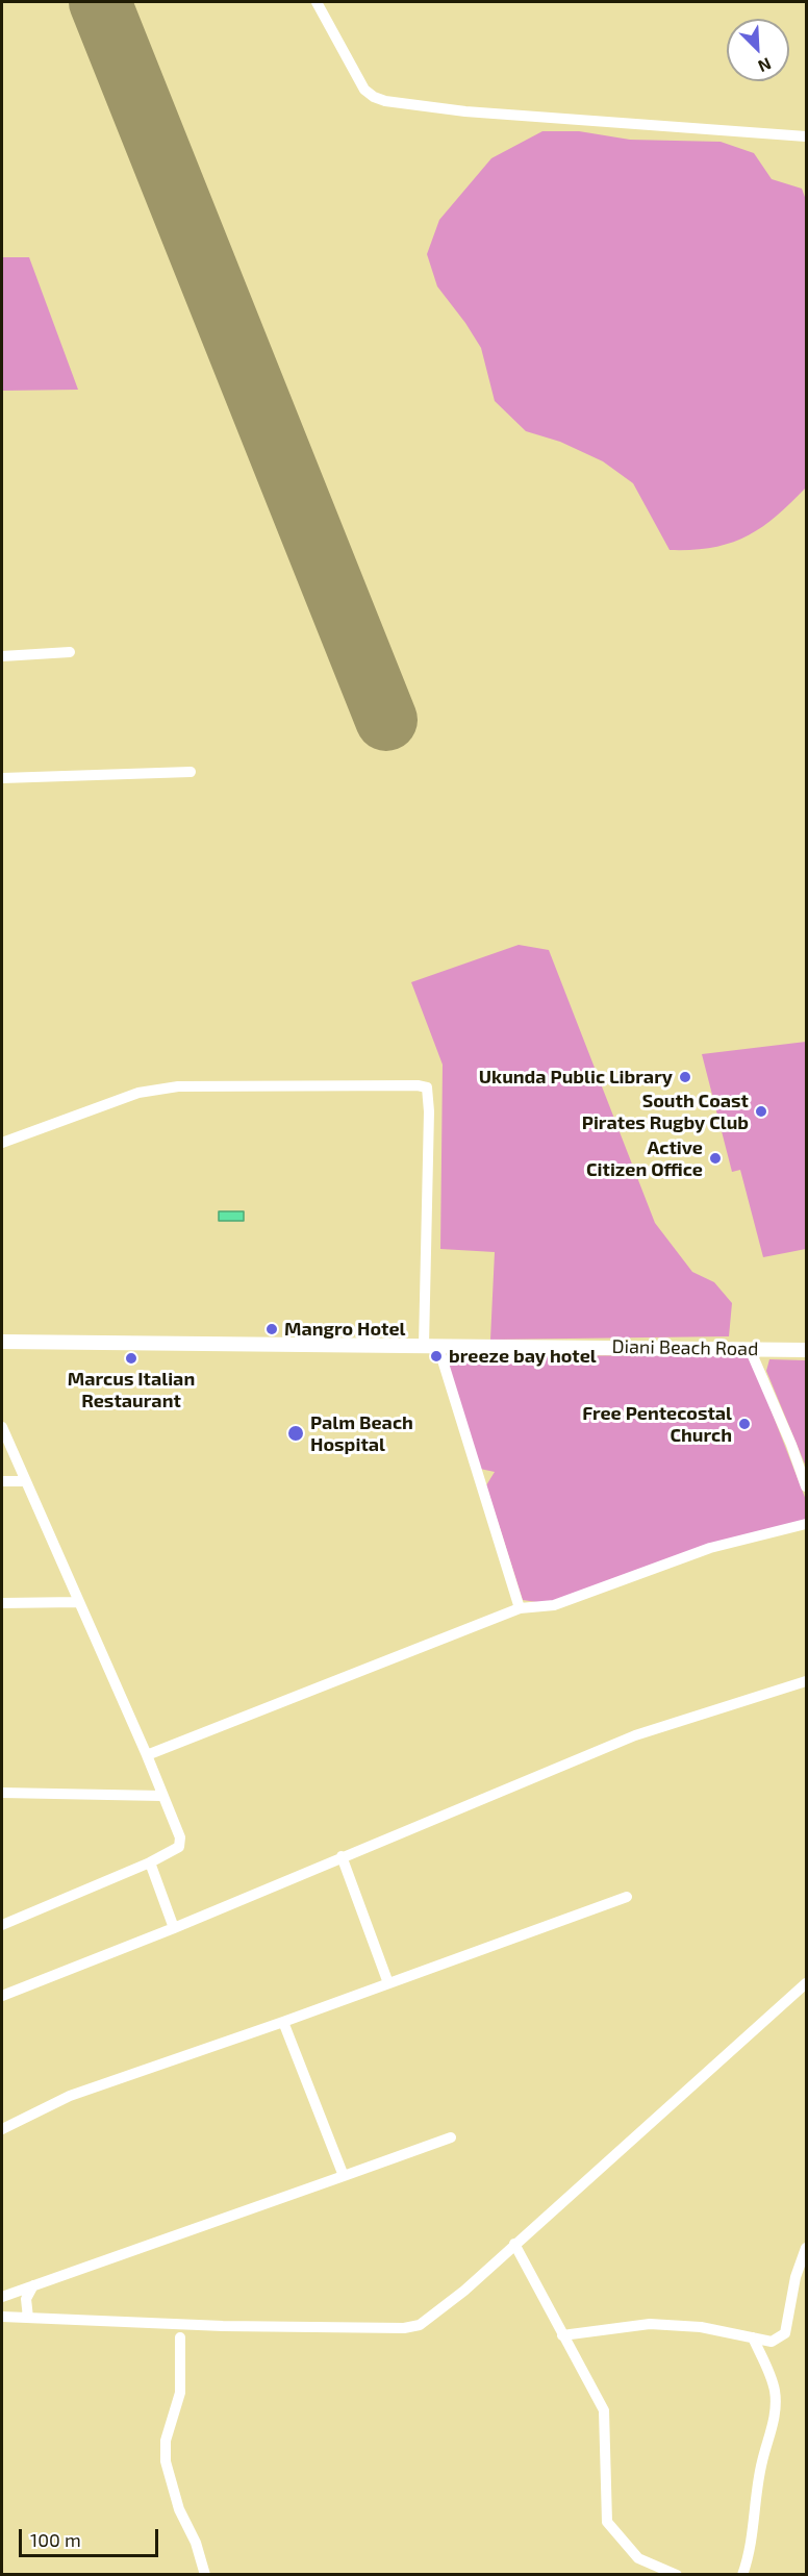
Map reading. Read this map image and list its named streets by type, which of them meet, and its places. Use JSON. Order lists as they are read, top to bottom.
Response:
{
  "streets": {
    "main road": ["Diani Beach Road"]
  },
  "places": [
    "Ukunda Public Library",
    "South Coast Pirates Rugby Club",
    "Active Citizen Office",
    "Mangro Hotel",
    "breeze bay hotel",
    "Marcus Italian Restaurant",
    "Free Pentecostal Church",
    "Palm Beach Hospital"
  ],
  "scale_bar": "100 m",
  "north": "bottom right"
}
